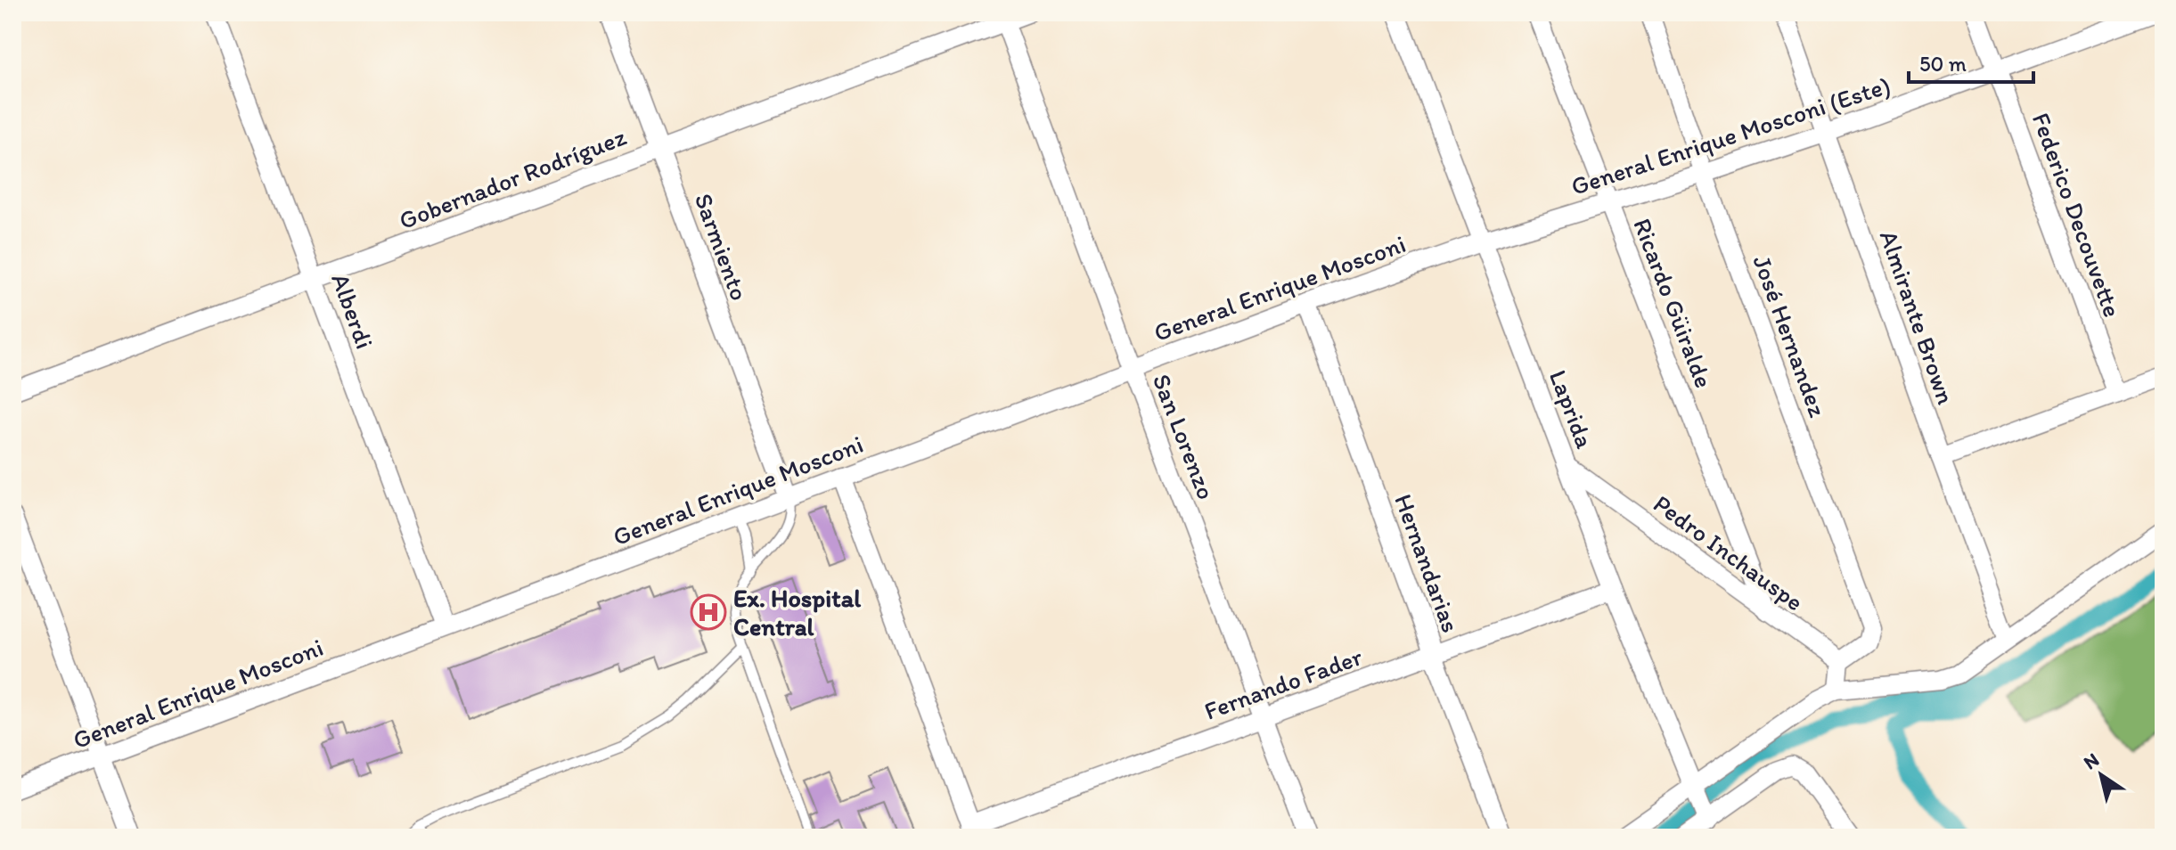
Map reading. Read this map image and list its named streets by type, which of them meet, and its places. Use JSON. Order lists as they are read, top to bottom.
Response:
{
  "streets": {
    "street": [
      "General Enrique Mosconi (Este)",
      "Gobernador Rodríguez",
      "Federico Decouvette",
      "Sarmiento",
      "General Enrique Mosconi",
      "Ricardo Güiralde",
      "Alberdi",
      "Almirante Brown",
      "José Hernandez",
      "Laprida",
      "San Lorenzo",
      "Pedro Inchauspe",
      "Hernandarias",
      "Fernando Fader"
    ]
  },
  "crossings": [
    ["General Enrique Mosconi (Este)", "Federico Decouvette"],
    ["General Enrique Mosconi (Este)", "General Enrique Mosconi"],
    ["General Enrique Mosconi (Este)", "Ricardo Güiralde"],
    ["General Enrique Mosconi (Este)", "Almirante Brown"],
    ["General Enrique Mosconi (Este)", "José Hernandez"],
    ["General Enrique Mosconi (Este)", "Laprida"],
    ["Gobernador Rodríguez", "Sarmiento"],
    ["Gobernador Rodríguez", "Alberdi"],
    ["Gobernador Rodríguez", "San Lorenzo"],
    ["Sarmiento", "General Enrique Mosconi"],
    ["General Enrique Mosconi", "Alberdi"],
    ["General Enrique Mosconi", "Laprida"],
    ["General Enrique Mosconi", "San Lorenzo"],
    ["General Enrique Mosconi", "Hernandarias"],
    ["Ricardo Güiralde", "Pedro Inchauspe"],
    ["José Hernandez", "Pedro Inchauspe"],
    ["Laprida", "Pedro Inchauspe"],
    ["Laprida", "Fernando Fader"],
    ["San Lorenzo", "Fernando Fader"],
    ["Hernandarias", "Fernando Fader"]
  ],
  "places": {
    "hospital": ["Ex. Hospital Central"]
  },
  "scale_bar": "50 m",
  "north": "top left"
}
